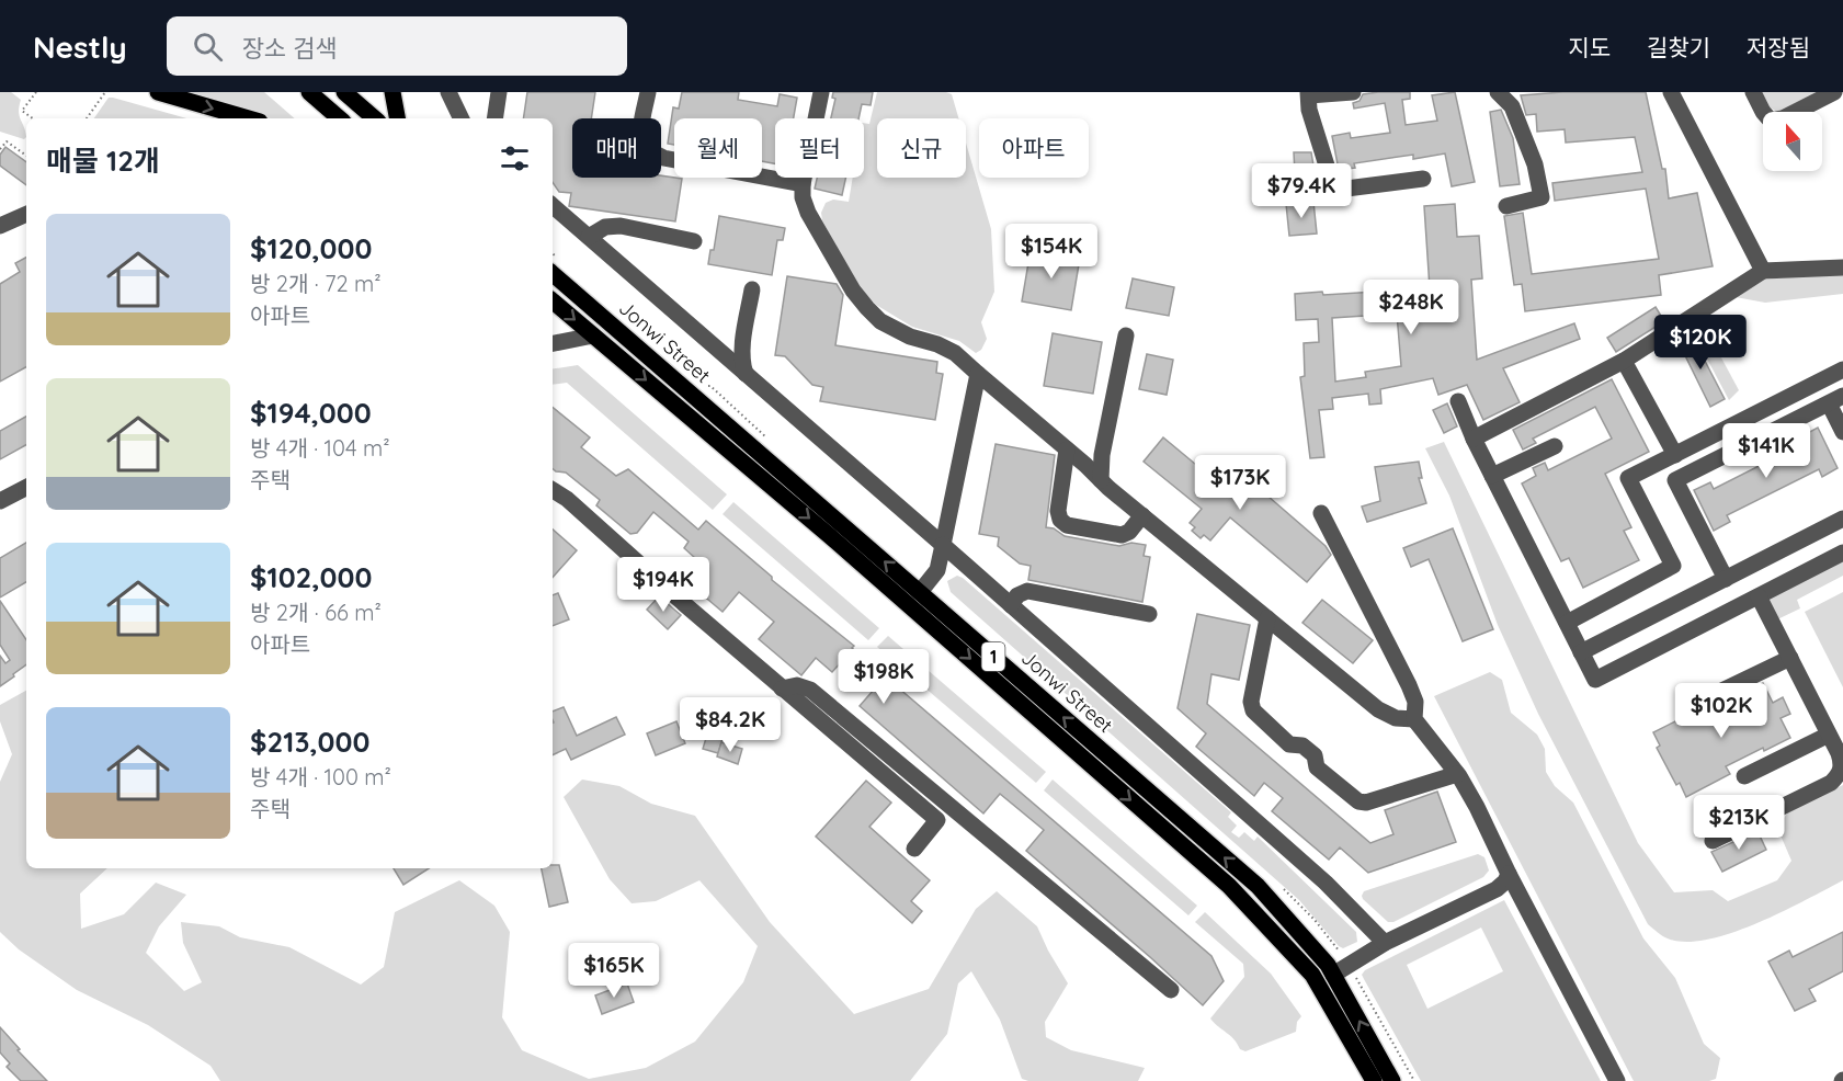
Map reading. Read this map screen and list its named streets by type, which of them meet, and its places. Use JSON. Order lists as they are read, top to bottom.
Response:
{
  "streets": {
    "main road": ["Jonwi Street", "1"]
  },
  "north": "top",
  "page": {
    "header": "Nestly",
    "search": "장소 검색",
    "nav": ["지도", "길찾기", "저장됨"],
    "chip": [
      "매매",
      "월세",
      "필터",
      "신규",
      "아파트"
    ],
    "heading": "매물 12개",
    "price": [
      "$79.4K",
      "$154K",
      "$248K",
      "$120K",
      "$141K",
      "$173K",
      "$194K",
      "$198K",
      "$102K",
      "$84.2K",
      "$213K",
      "$165K"
    ],
    "list": [
      {
        "name": "$120,000",
        "note": "방 2개 · 72 m² · 아파트"
      },
      {
        "name": "$194,000",
        "note": "방 4개 · 104 m² · 주택"
      },
      {
        "name": "$102,000",
        "note": "방 2개 · 66 m² · 아파트"
      },
      {
        "name": "$213,000",
        "note": "방 4개 · 100 m² · 주택"
      }
    ]
  }
}
